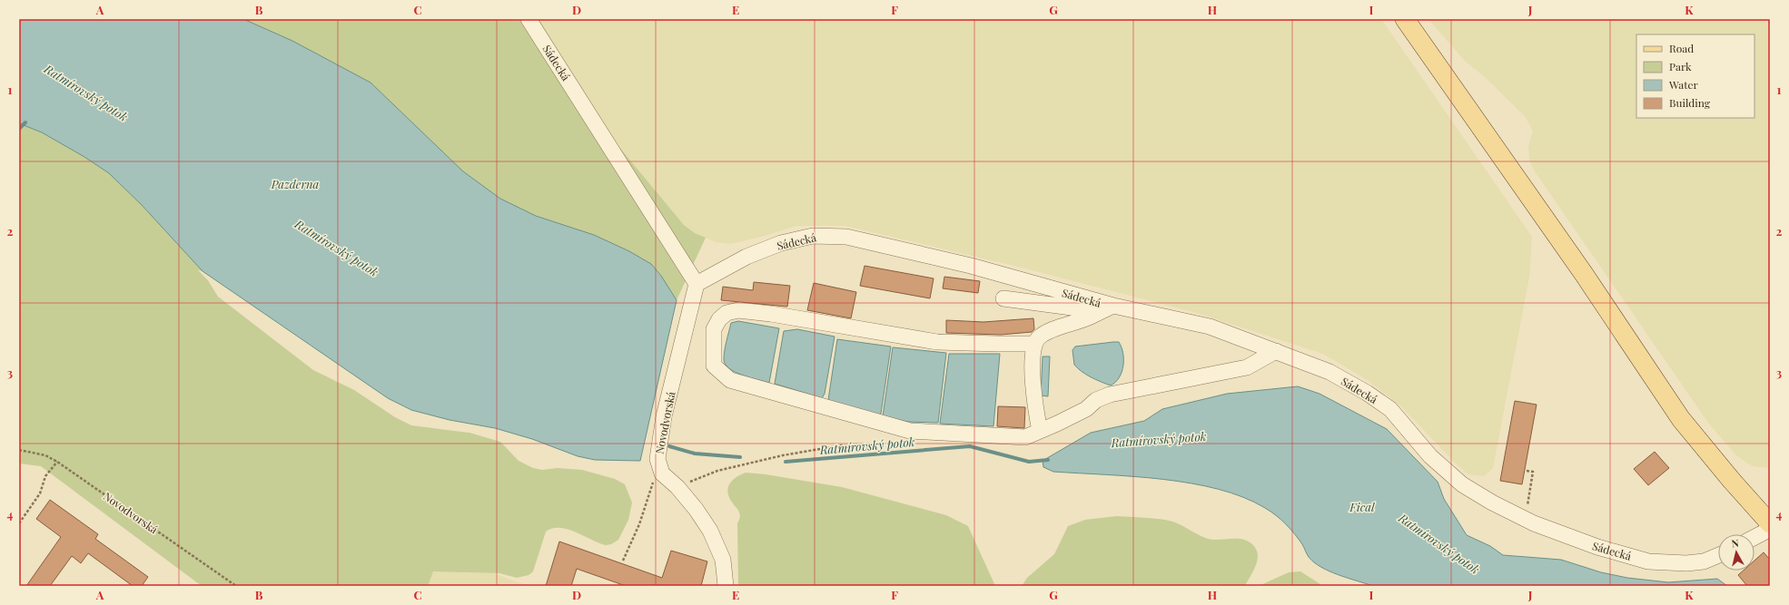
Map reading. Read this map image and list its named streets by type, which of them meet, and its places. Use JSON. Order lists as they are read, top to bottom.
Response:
{
  "streets": {
    "street": ["Sádecká", "Novodvorská"]
  },
  "crossings": [
    ["Sádecká", "Novodvorská"]
  ],
  "water": ["Ratmírovský potok", "Pazderna", "Fical"],
  "legend": [
    "Road",
    "Park",
    "Water",
    "Building"
  ],
  "north": "top",
  "grid": {
    "columns": [
      "A",
      "B",
      "C",
      "D",
      "E",
      "F",
      "G",
      "H",
      "I",
      "J",
      "K"
    ],
    "rows": [
      "1",
      "2",
      "3",
      "4"
    ]
  }
}
